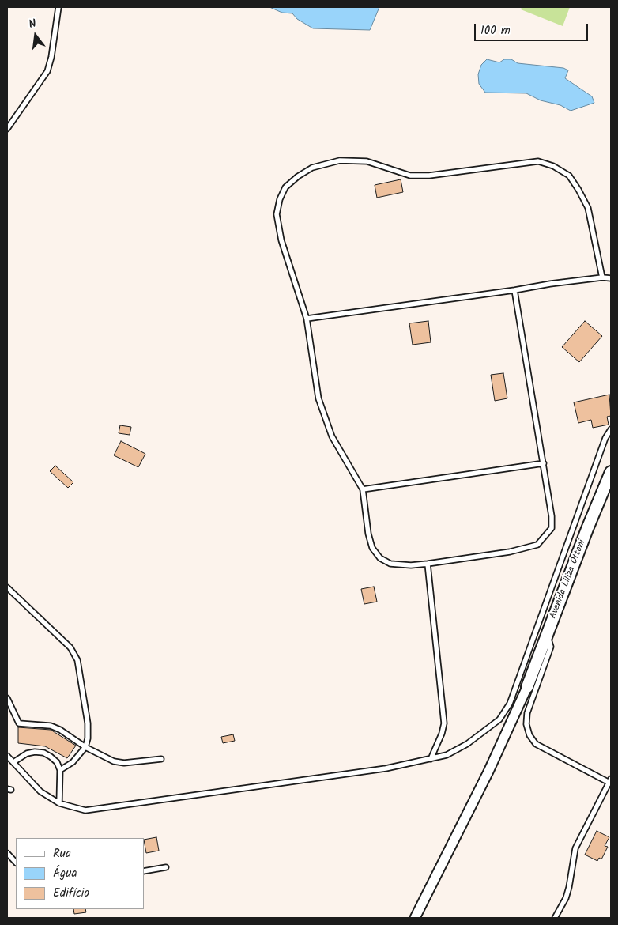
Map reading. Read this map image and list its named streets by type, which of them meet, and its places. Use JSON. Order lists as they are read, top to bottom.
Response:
{
  "streets": {
    "street": ["Avenida Liliza Ottoni"]
  },
  "legend": ["Rua", "Água", "Edifício"],
  "scale_bar": "100 m",
  "north": "top"
}
